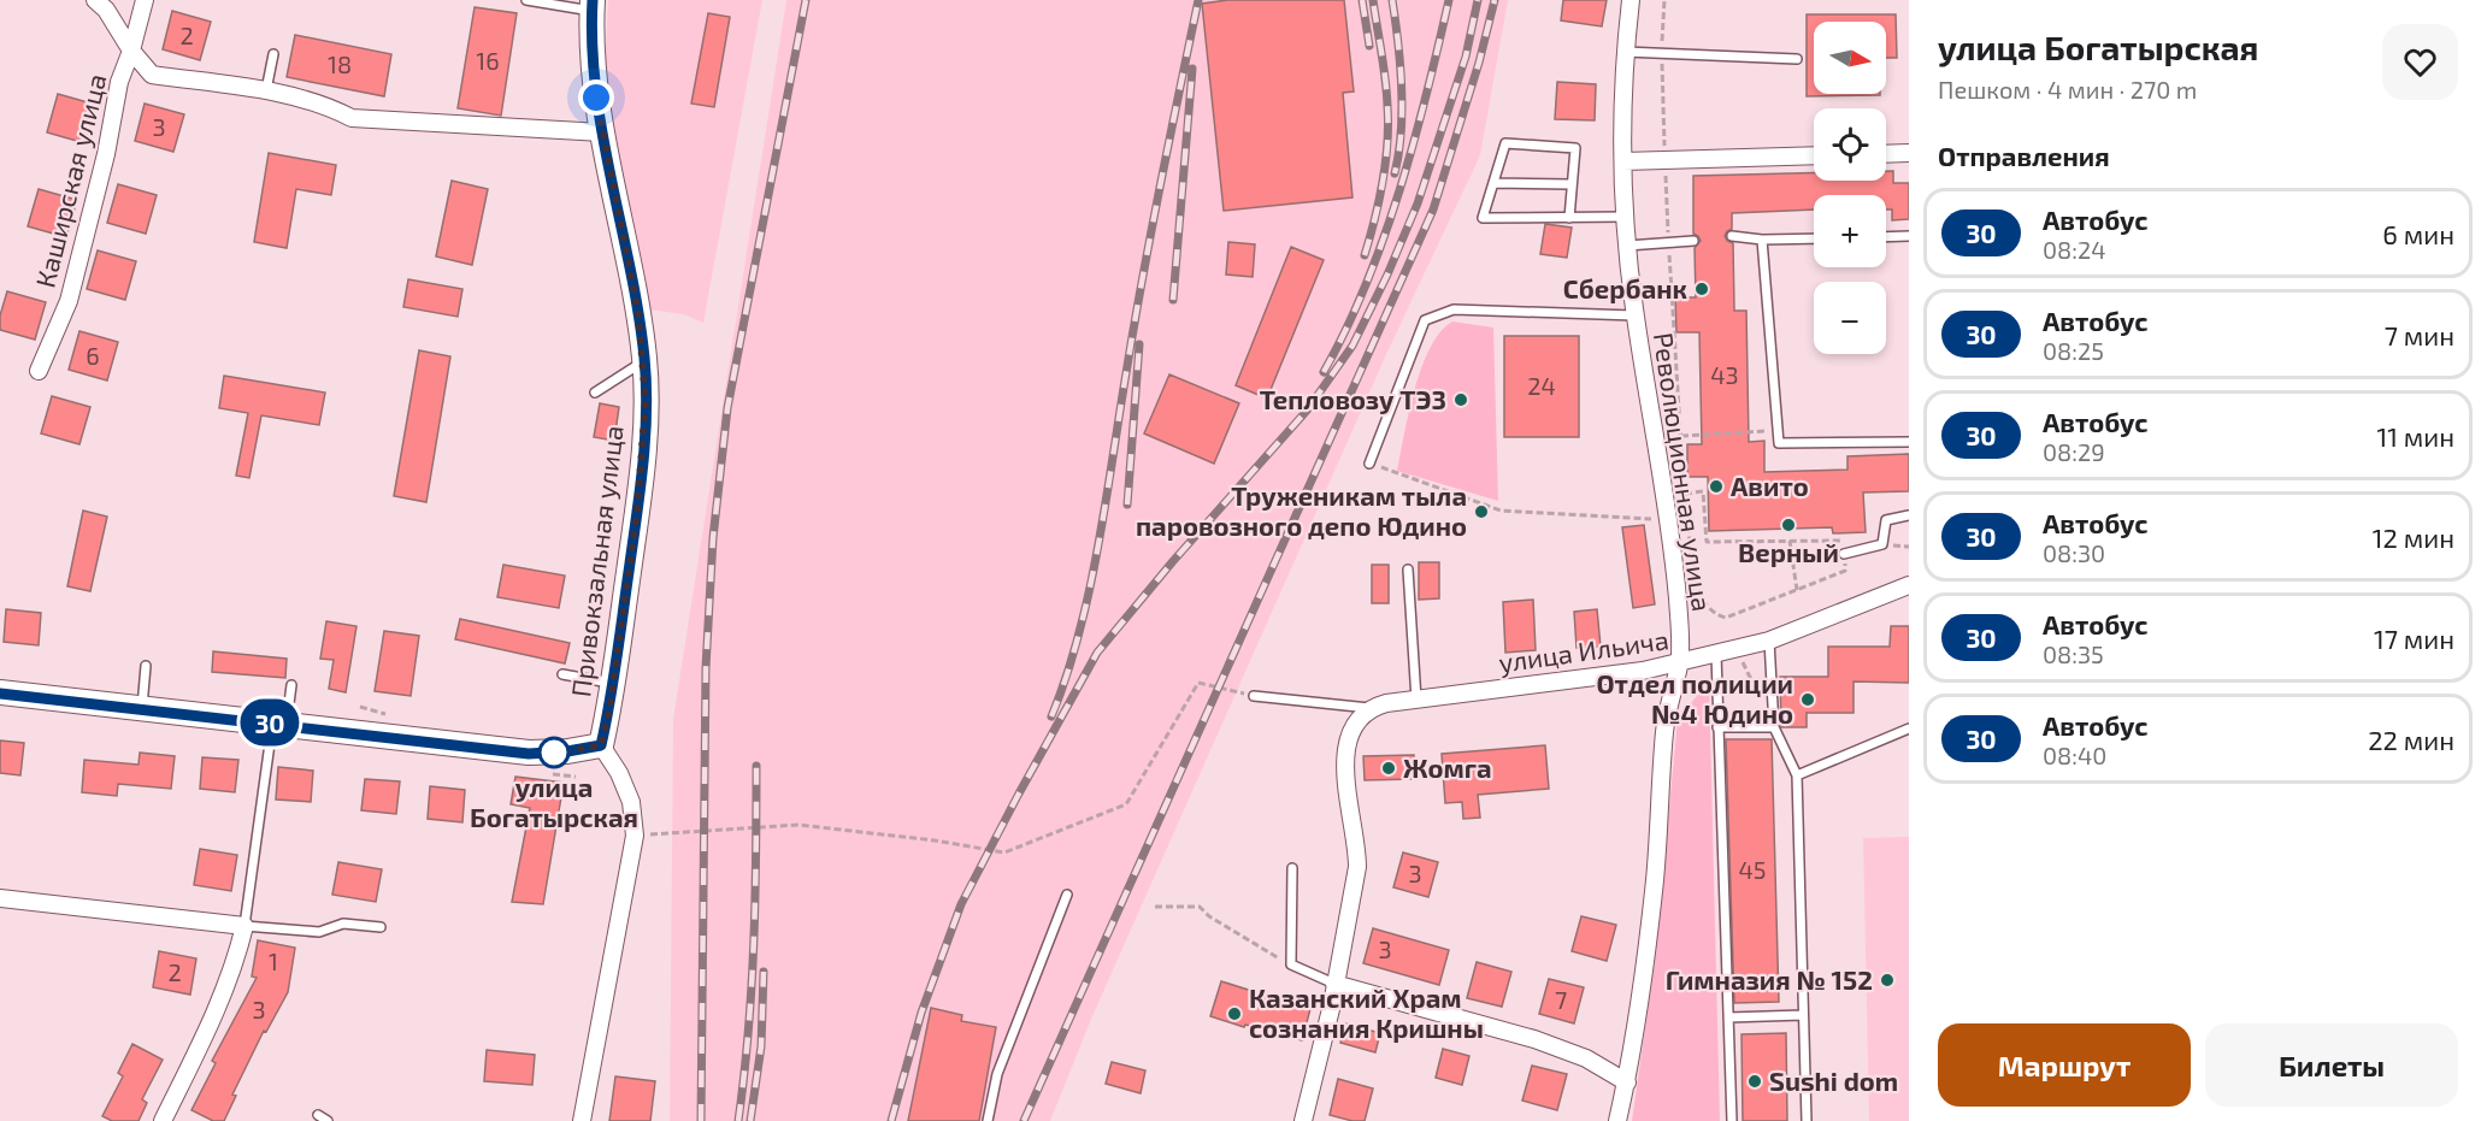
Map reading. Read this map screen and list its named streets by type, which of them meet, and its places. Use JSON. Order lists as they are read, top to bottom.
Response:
{
  "streets": {
    "main road": ["Привокзальная улица"],
    "street": ["Каширская улица", "Революционная улица", "улица Ильича"]
  },
  "crossings": [
    ["Революционная улица", "улица Ильича"]
  ],
  "places": [
    "Сбербанк",
    "Тепловозу ТЭ3",
    "Авито",
    "Труженикам тыла паровозного депо Юдино",
    "Верный",
    "Отдел полиции №4 Юдино",
    "улица Богатырская",
    "Жомга",
    "Гимназия № 152",
    "Казанский Храм сознания Кришны",
    "Sushi dom"
  ],
  "lines": ["bus line 30"],
  "house_numbers": [
    "2",
    "16",
    "18",
    "3",
    "6",
    "43",
    "24",
    "45",
    "3",
    "3",
    "1",
    "2",
    "7",
    "3"
  ],
  "north": "right",
  "page": {
    "on_map": "30",
    "heading": [
      ["улица Богатырская", "Пешком · 4 мин · 270 m"],
      "Отправления"
    ],
    "map_buttons": ["+", "−"],
    "list": [
      {
        "mark": "30",
        "name": "Автобус",
        "note": "08:24",
        "value": "6 мин"
      },
      {
        "mark": "30",
        "name": "Автобус",
        "note": "08:25",
        "value": "7 мин"
      },
      {
        "mark": "30",
        "name": "Автобус",
        "note": "08:29",
        "value": "11 мин"
      },
      {
        "mark": "30",
        "name": "Автобус",
        "note": "08:30",
        "value": "12 мин"
      },
      {
        "mark": "30",
        "name": "Автобус",
        "note": "08:35",
        "value": "17 мин"
      },
      {
        "mark": "30",
        "name": "Автобус",
        "note": "08:40",
        "value": "22 мин"
      }
    ],
    "buttons": ["Маршрут", "Билеты"]
  }
}
